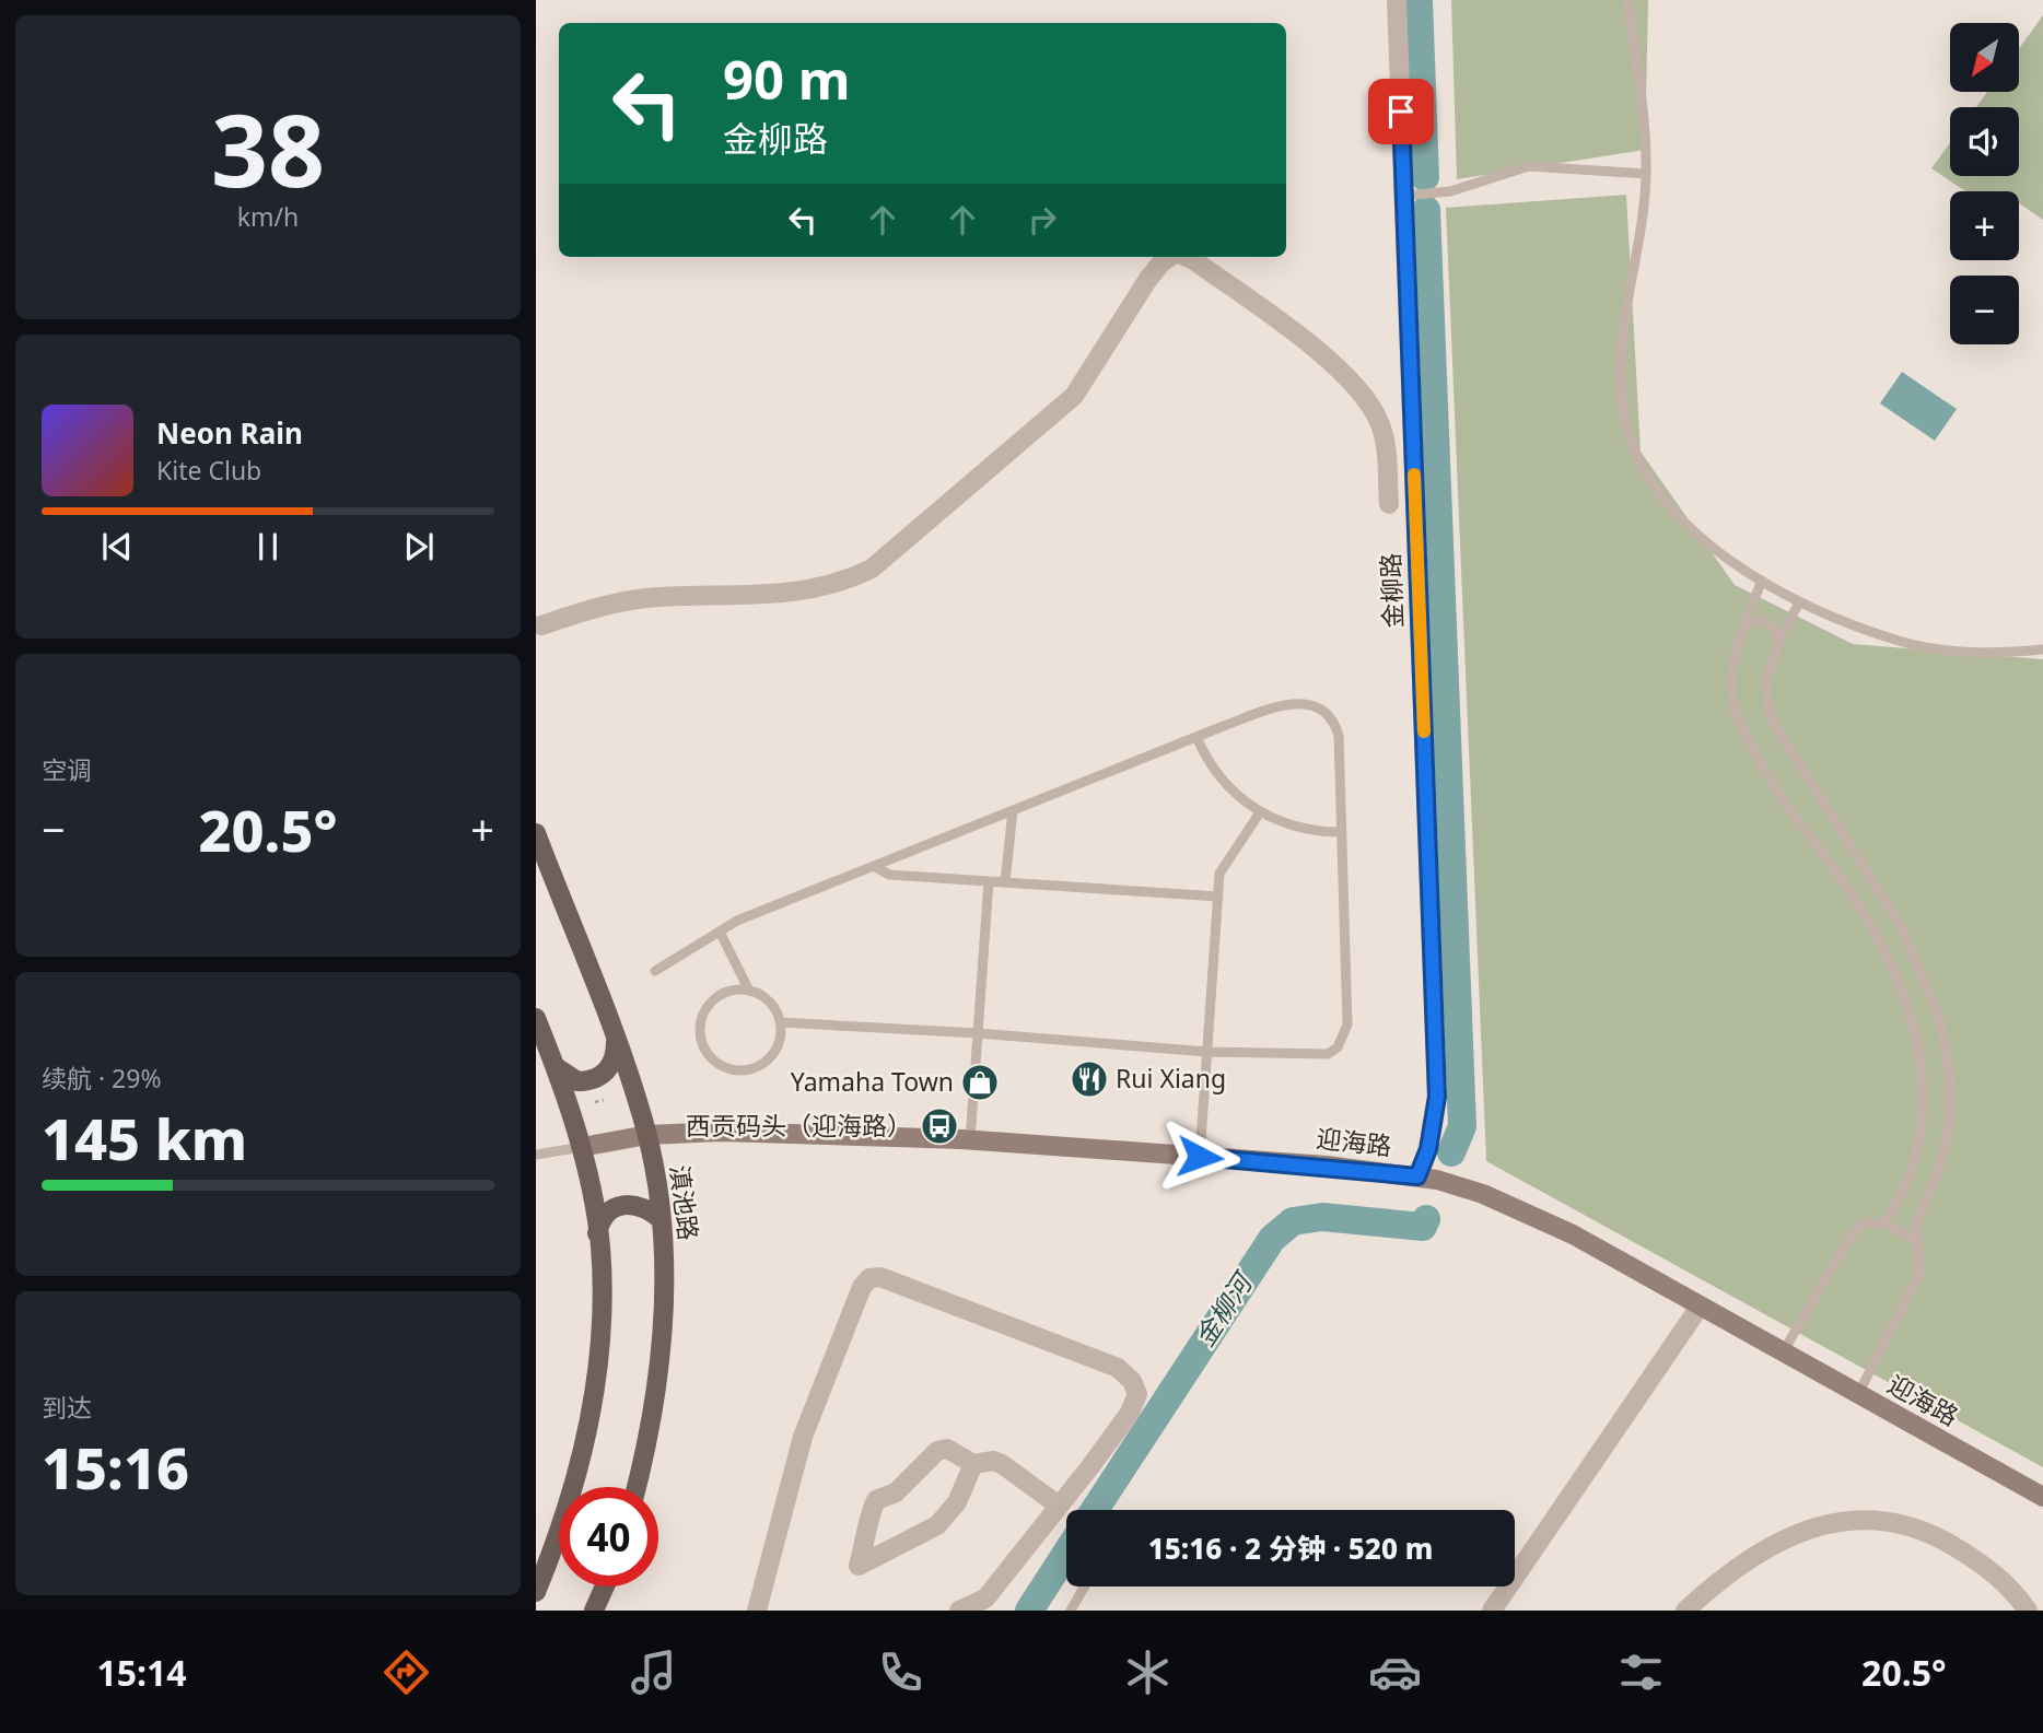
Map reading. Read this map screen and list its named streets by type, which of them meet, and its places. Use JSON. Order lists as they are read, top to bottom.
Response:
{
  "streets": {
    "main road": ["滇池路"],
    "street": ["金柳路", "迎海路"]
  },
  "crossings": [
    ["金柳路", "迎海路"],
    ["迎海路", "滇池路"]
  ],
  "water": ["金柳河"],
  "places": {
    "restaurant": ["Rui Xiang"],
    "shop": ["Yamaha Town"],
    "bus stop": ["西贡码头（迎海路）"]
  },
  "north": "bottom left",
  "page": {
    "tile": [
      ["38", "km/h"],
      "空调",
      ["续航 · 29%", "145 km"],
      ["到达", "15:16"]
    ],
    "map_buttons": ["+", "−"],
    "turn": ["90 m", "金柳路"],
    "song": ["Neon Rain", "Kite Club"],
    "heat": ["−", "20.5°", "+"],
    "limit": "40",
    "trip": "15:16 · 2 分钟 · 520 m",
    "tabs": ["15:14", "20.5°"]
  }
}
